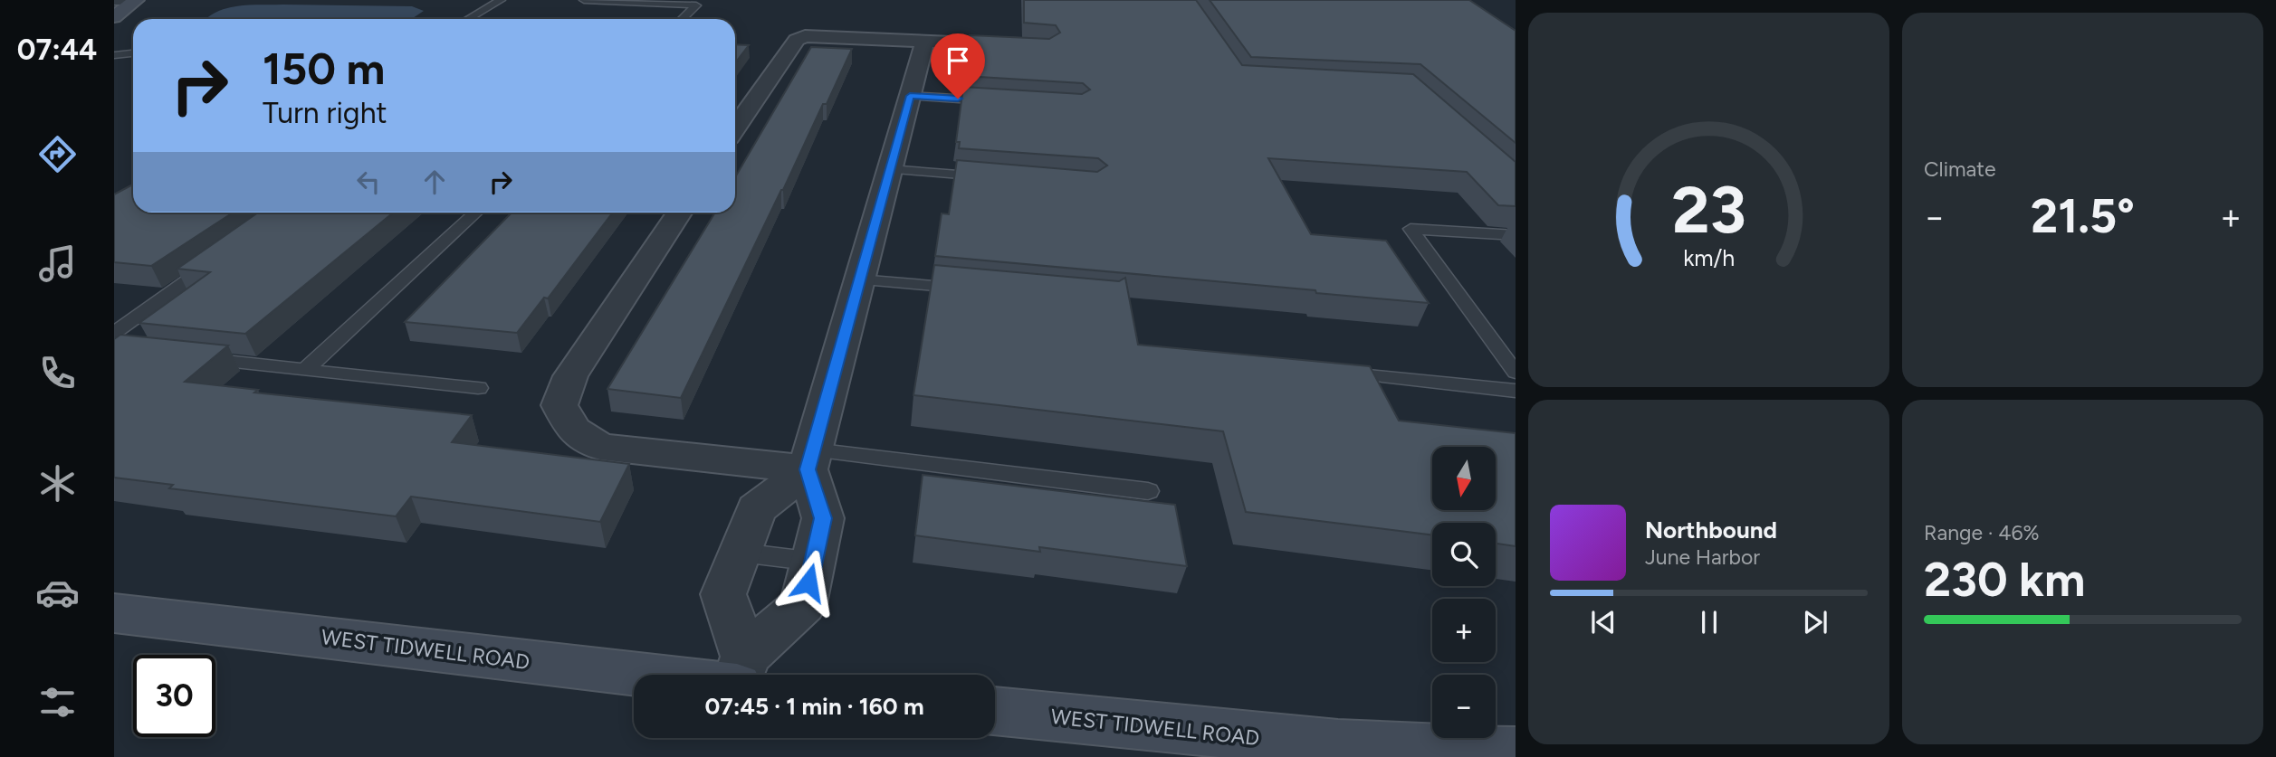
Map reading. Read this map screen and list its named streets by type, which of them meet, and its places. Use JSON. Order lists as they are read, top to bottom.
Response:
{
  "streets": {
    "main road": ["WEST TIDWELL ROAD"]
  },
  "north": "bottom",
  "page": {
    "tabs": "07:44",
    "tile": [
      "Climate",
      ["Range · 46%", "230 km"]
    ],
    "turn": ["150 m", "Turn right"],
    "heat": ["−", "21.5°", "+"],
    "map_buttons": ["+", "−"],
    "song": ["Northbound", "June Harbor"],
    "limit": "30",
    "trip": "07:45 · 1 min · 160 m",
    "gauge": ["23", "km/h"]
  }
}
